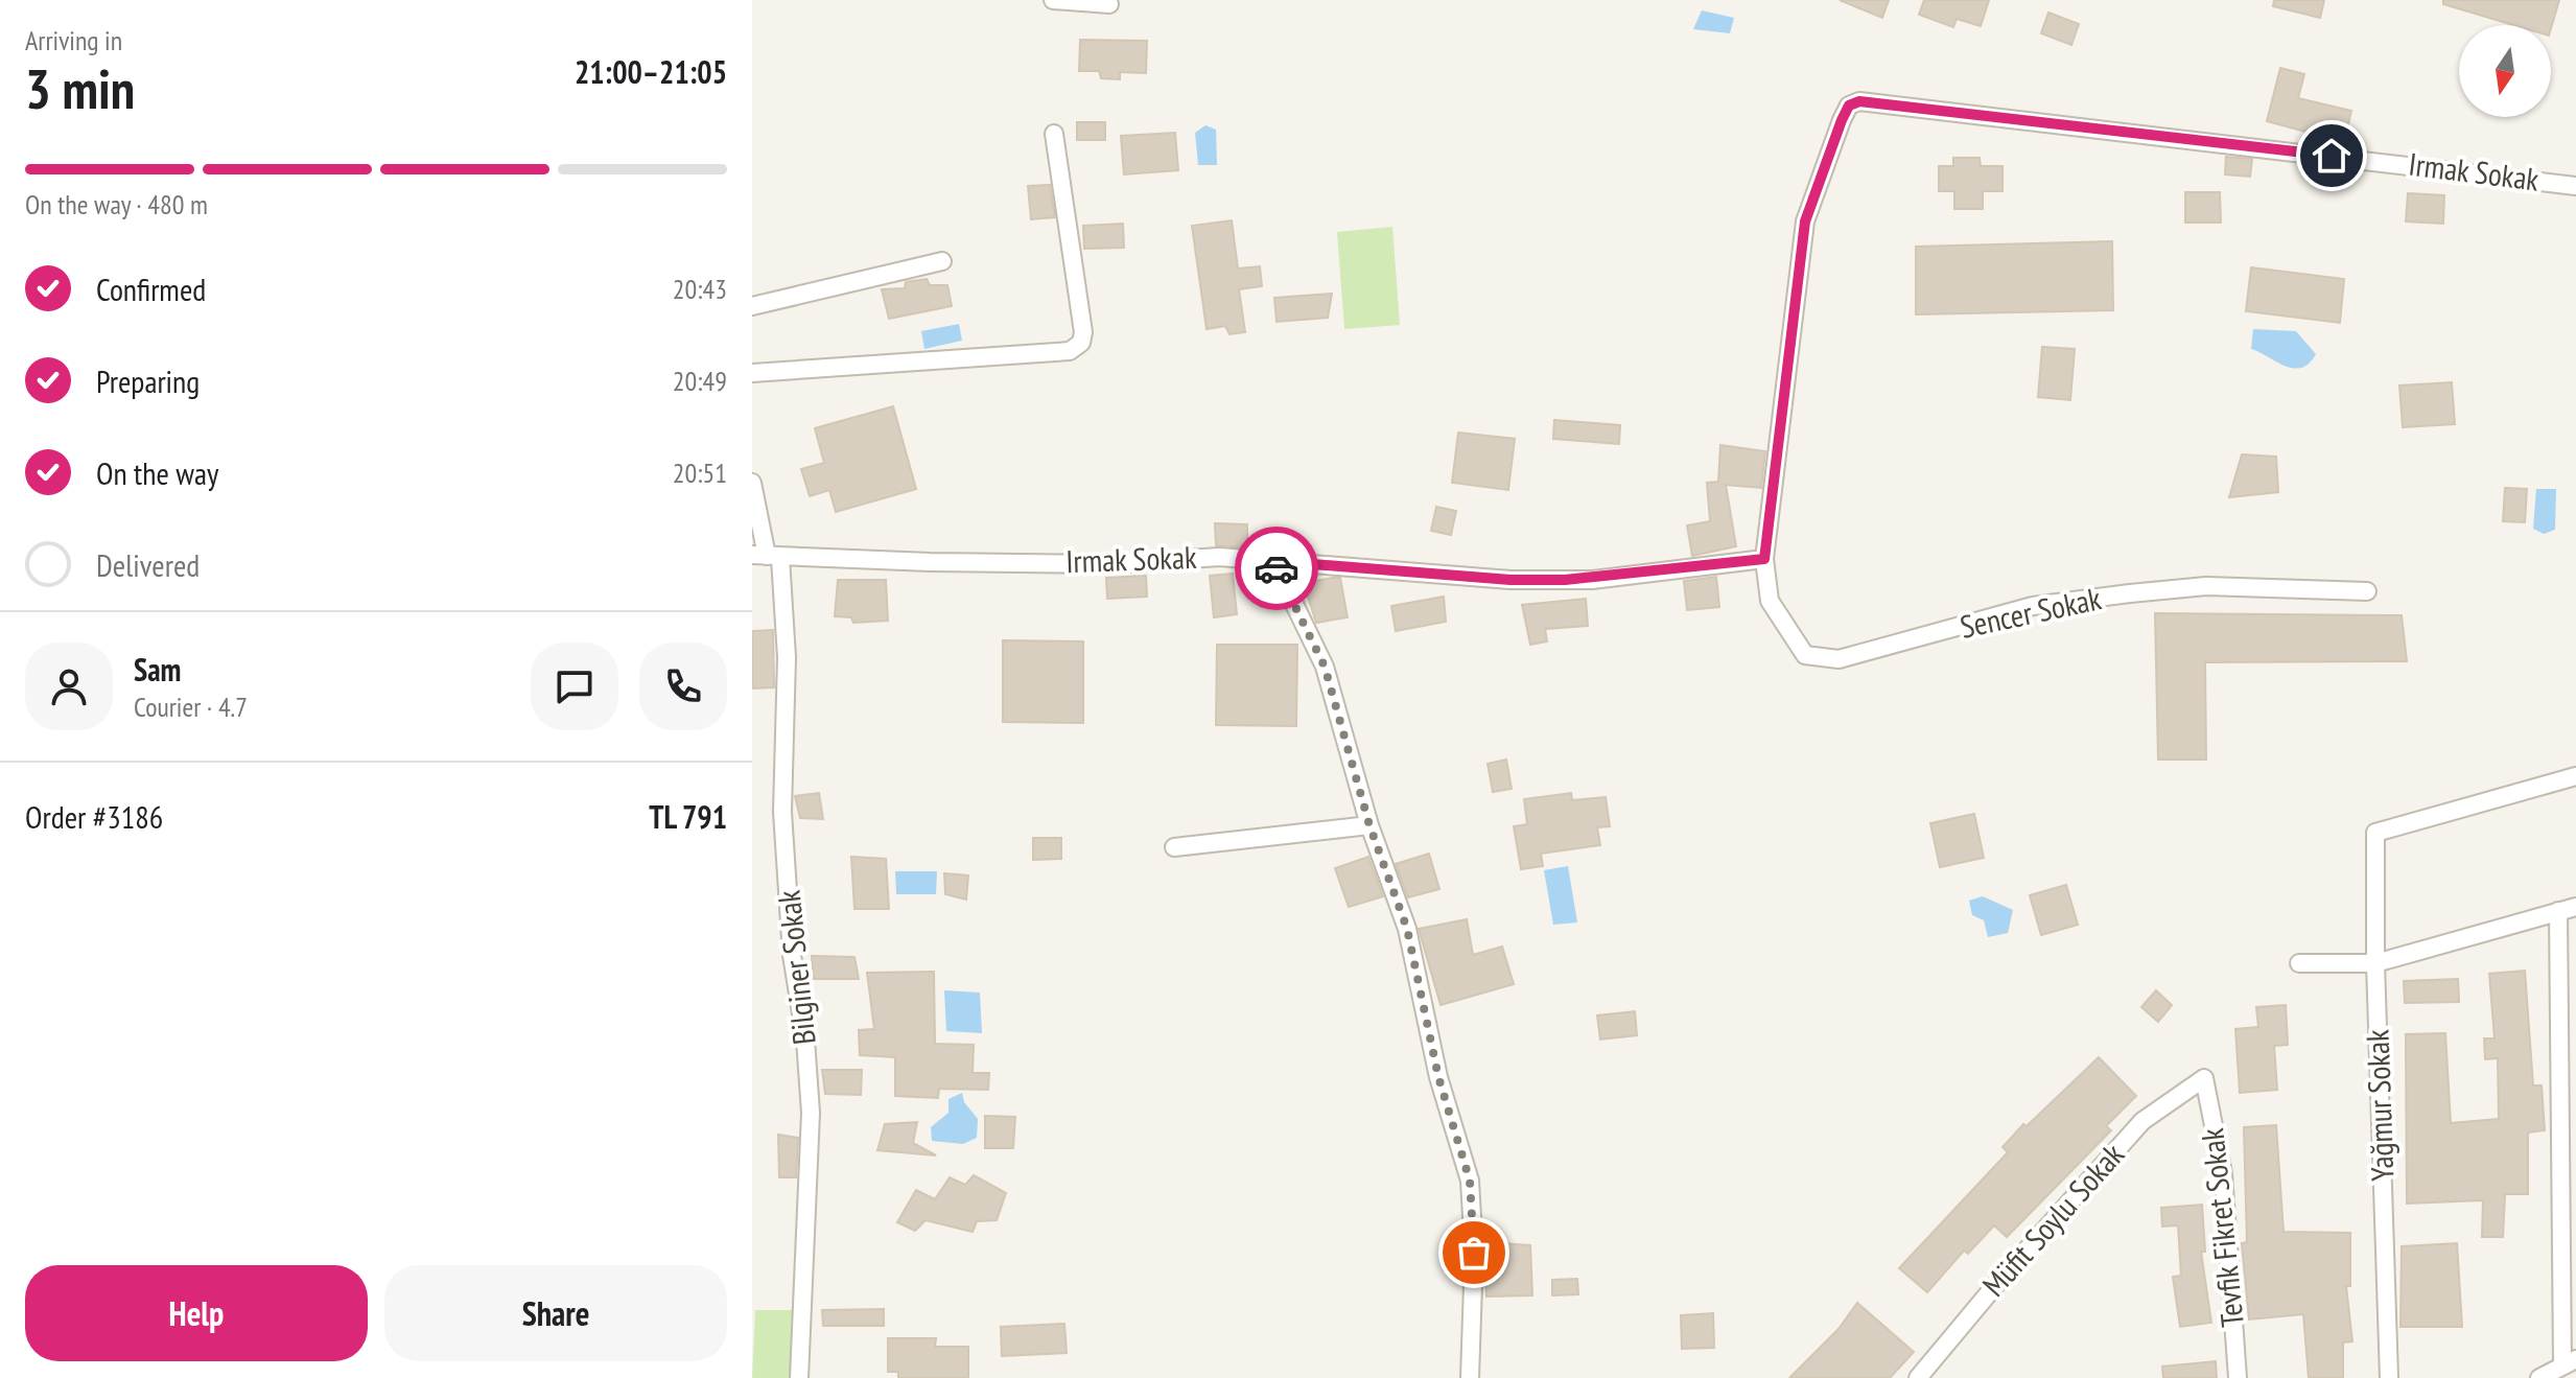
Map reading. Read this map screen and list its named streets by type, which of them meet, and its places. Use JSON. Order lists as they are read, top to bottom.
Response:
{
  "streets": {
    "street": [
      "Irmak Sokak",
      "Sencer Sokak",
      "Bilginer Sokak",
      "Yağmur Sokak",
      "Müfit Soylu Sokak",
      "Tevfik Fikret Sokak"
    ]
  },
  "crossings": [
    ["Irmak Sokak", "Sencer Sokak"],
    ["Irmak Sokak", "Bilginer Sokak"],
    ["Müfit Soylu Sokak", "Tevfik Fikret Sokak"]
  ],
  "north": "bottom",
  "page": {
    "heading": ["3 min", "Arriving in", "21:00–21:05"],
    "panel": [
      "Sam",
      "Courier · 4.7",
      "Order #3186",
      "TL 791"
    ],
    "bar": "On the way · 480 m",
    "list": [
      ["Confirmed", "20:43"],
      ["Preparing", "20:49"],
      ["On the way", "20:51"],
      "Delivered"
    ],
    "buttons": ["Help", "Share"]
  }
}
